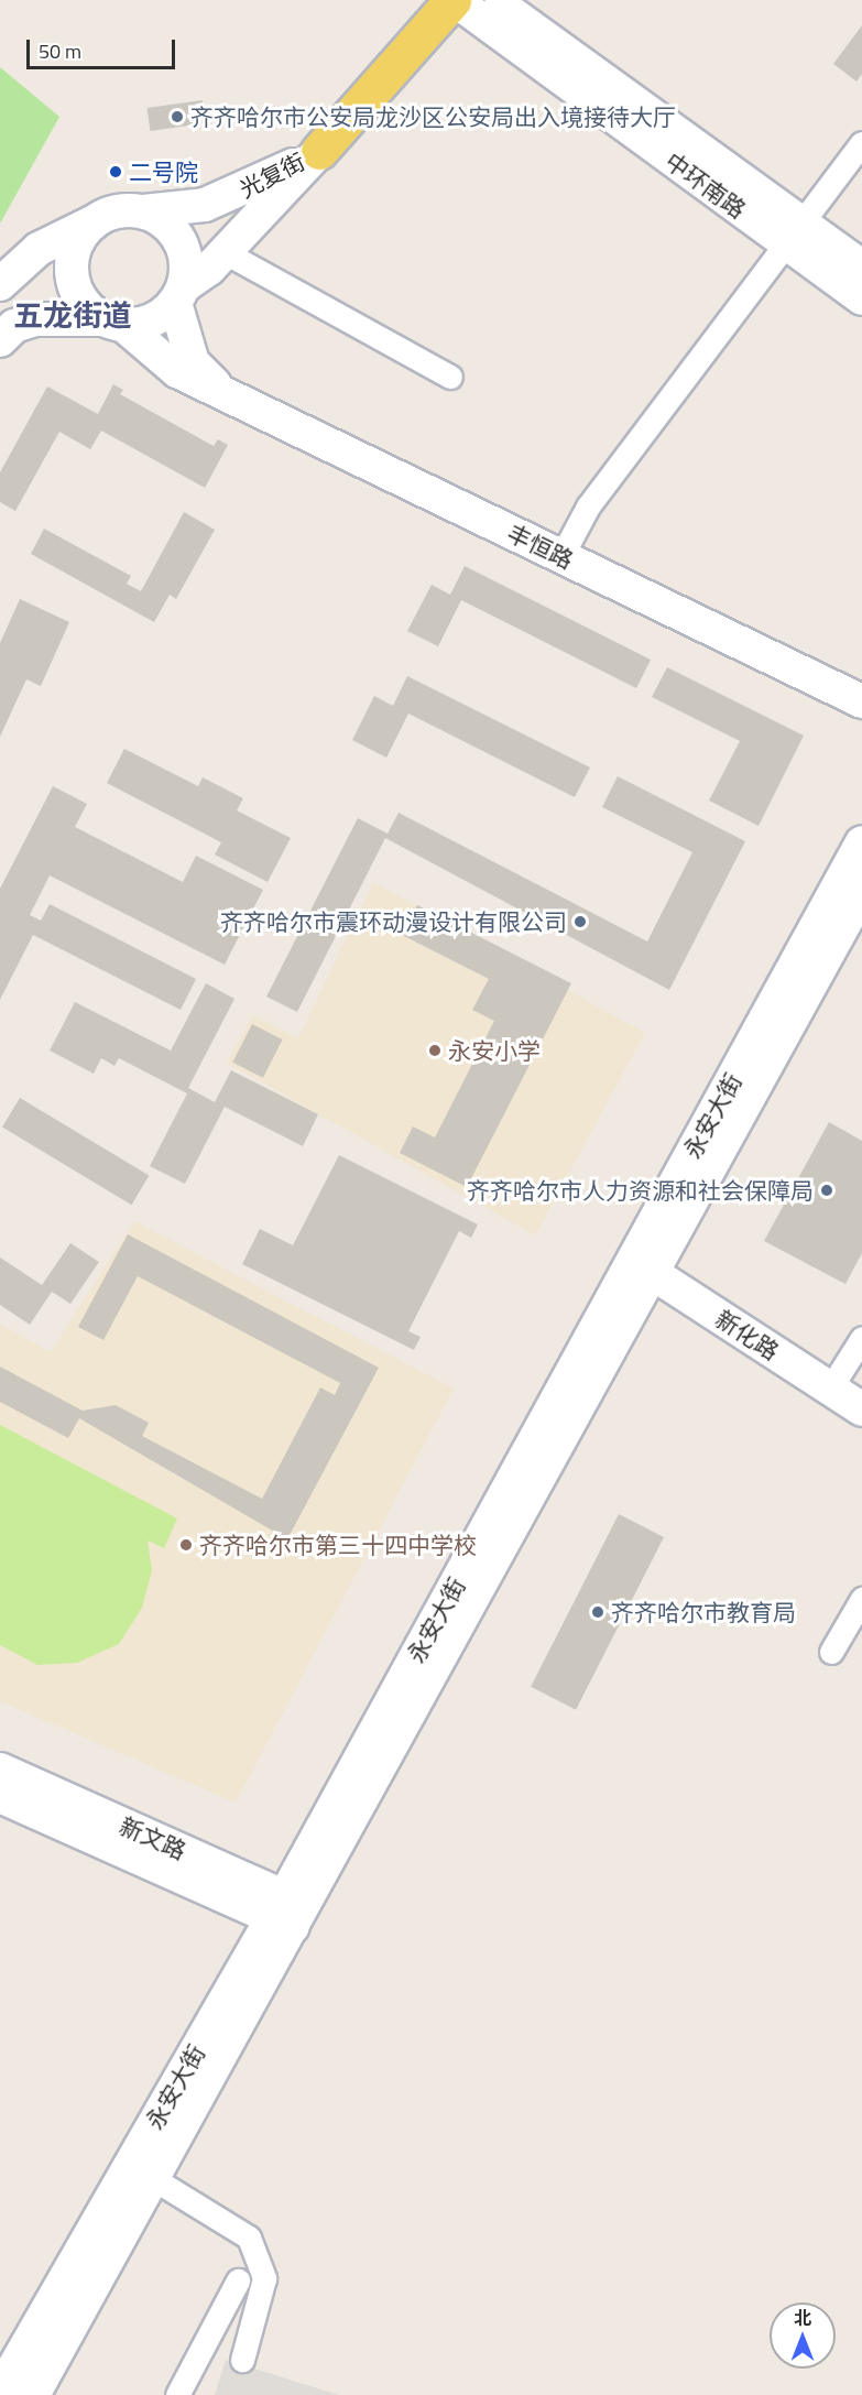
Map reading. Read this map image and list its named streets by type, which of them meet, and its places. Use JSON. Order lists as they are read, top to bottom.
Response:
{
  "streets": {
    "main road": [
      "光复街",
      "中环南路",
      "丰恒路",
      "永安大街",
      "新化路",
      "新文路"
    ]
  },
  "crossings": [
    ["光复街", "中环南路"],
    ["永安大街", "新化路"],
    ["永安大街", "新文路"]
  ],
  "districts": ["五龙街道"],
  "places": [
    "齐齐哈尔市公安局龙沙区公安局出入境接待大厅",
    "二号院",
    "齐齐哈尔市震环动漫设计有限公司",
    "永安小学",
    "齐齐哈尔市人力资源和社会保障局",
    "齐齐哈尔市第三十四中学校",
    "齐齐哈尔市教育局"
  ],
  "scale_bar": "50 m",
  "north": "top"
}
